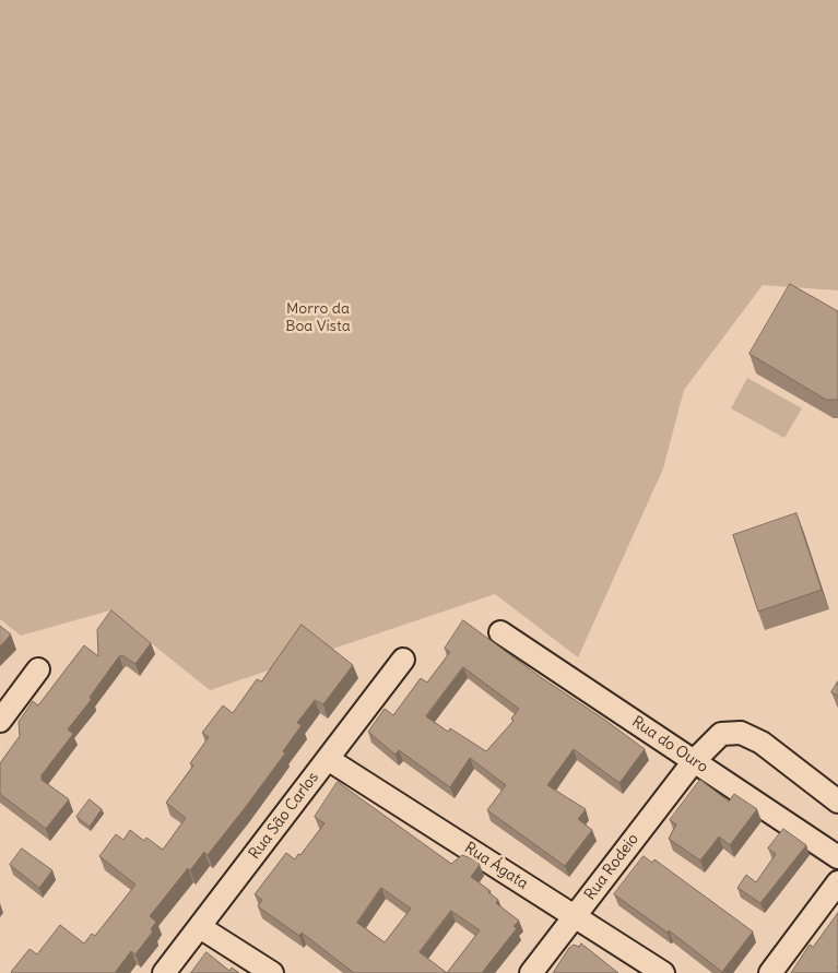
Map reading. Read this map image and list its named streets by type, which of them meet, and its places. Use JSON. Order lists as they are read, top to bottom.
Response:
{
  "streets": {
    "street": [
      "Rua do Ouro",
      "Rua São Carlos",
      "Rua Ágata",
      "Rua Rodeio"
    ]
  },
  "crossings": [
    ["Rua do Ouro", "Rua Rodeio"],
    ["Rua São Carlos", "Rua Ágata"],
    ["Rua Ágata", "Rua Rodeio"]
  ],
  "parks": ["Morro da Boa Vista"]
}
